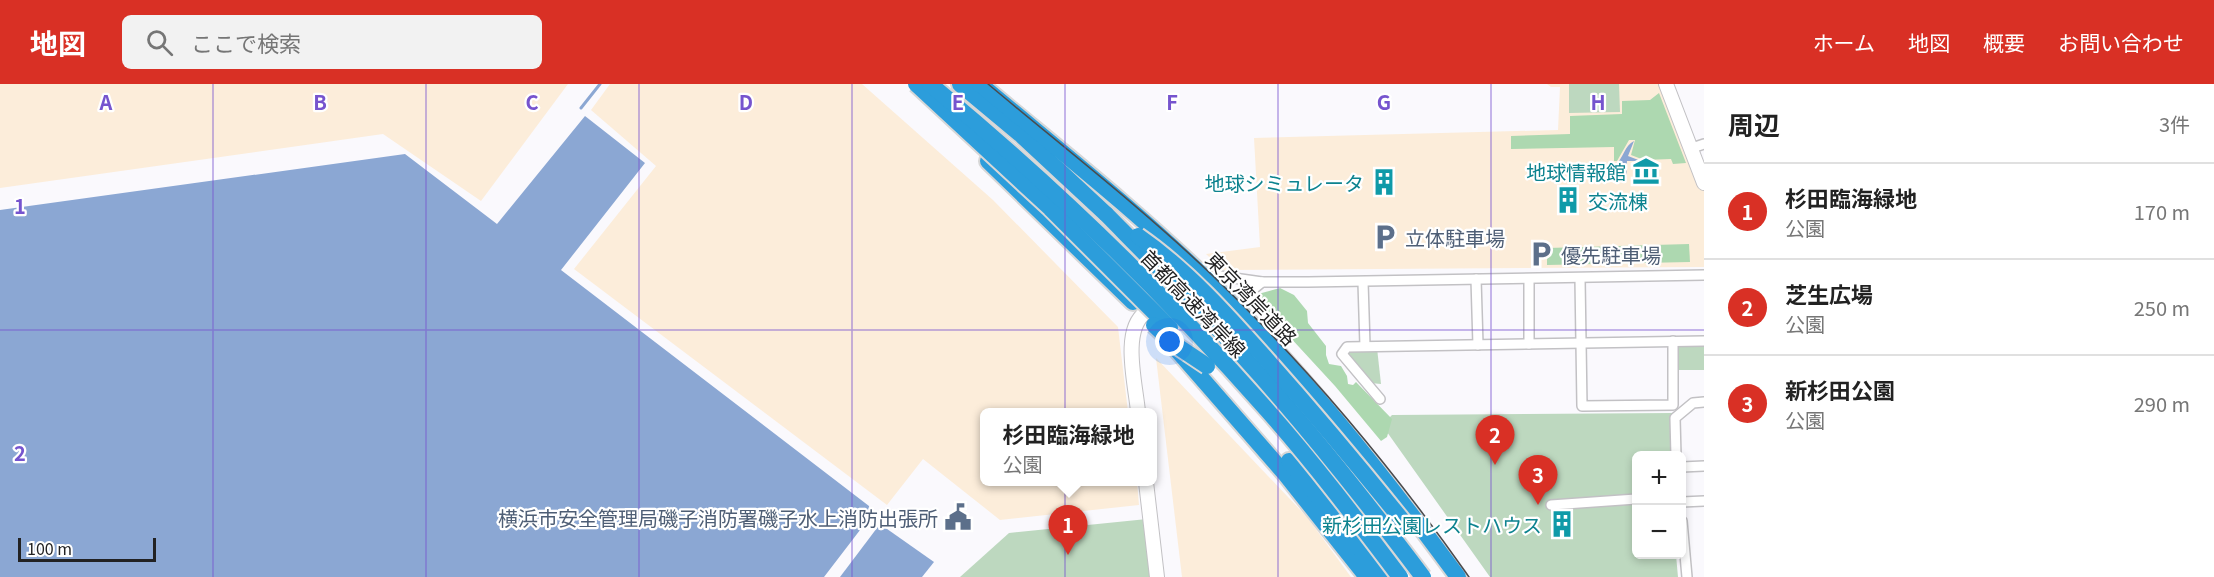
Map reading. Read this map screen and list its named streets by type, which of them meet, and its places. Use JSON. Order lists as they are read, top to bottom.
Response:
{
  "streets": {
    "highway": ["東京湾岸道路", "首都高速湾岸線"]
  },
  "places": {
    "museum": ["地球情報館"],
    "building": ["地球シミュレータ", "交流棟", "新杉田公園レストハウス"],
    "parking": ["立体駐車場", "優先駐車場"],
    "public building": ["横浜市安全管理局磯子消防署磯子水上消防出張所"]
  },
  "scale_bar": "100 m",
  "page": {
    "header": "地図",
    "search": "ここで検索",
    "nav": [
      "ホーム",
      "地図",
      "概要",
      "お問い合わせ"
    ],
    "heading": ["周辺", "3件"],
    "list": [
      {
        "mark": "1",
        "name": "杉田臨海緑地",
        "note": "公園",
        "value": "170 m"
      },
      {
        "mark": "2",
        "name": "芝生広場",
        "note": "公園",
        "value": "250 m"
      },
      {
        "mark": "3",
        "name": "新杉田公園",
        "note": "公園",
        "value": "290 m"
      }
    ],
    "popup": ["杉田臨海緑地", "公園"],
    "pins": ["2", "3", "1"],
    "map_buttons": ["+", "−"],
    "scale": "100 m"
  },
  "grid": {
    "columns": [
      "A",
      "B",
      "C",
      "D",
      "E",
      "F",
      "G",
      "H"
    ],
    "rows": ["1", "2"]
  }
}
